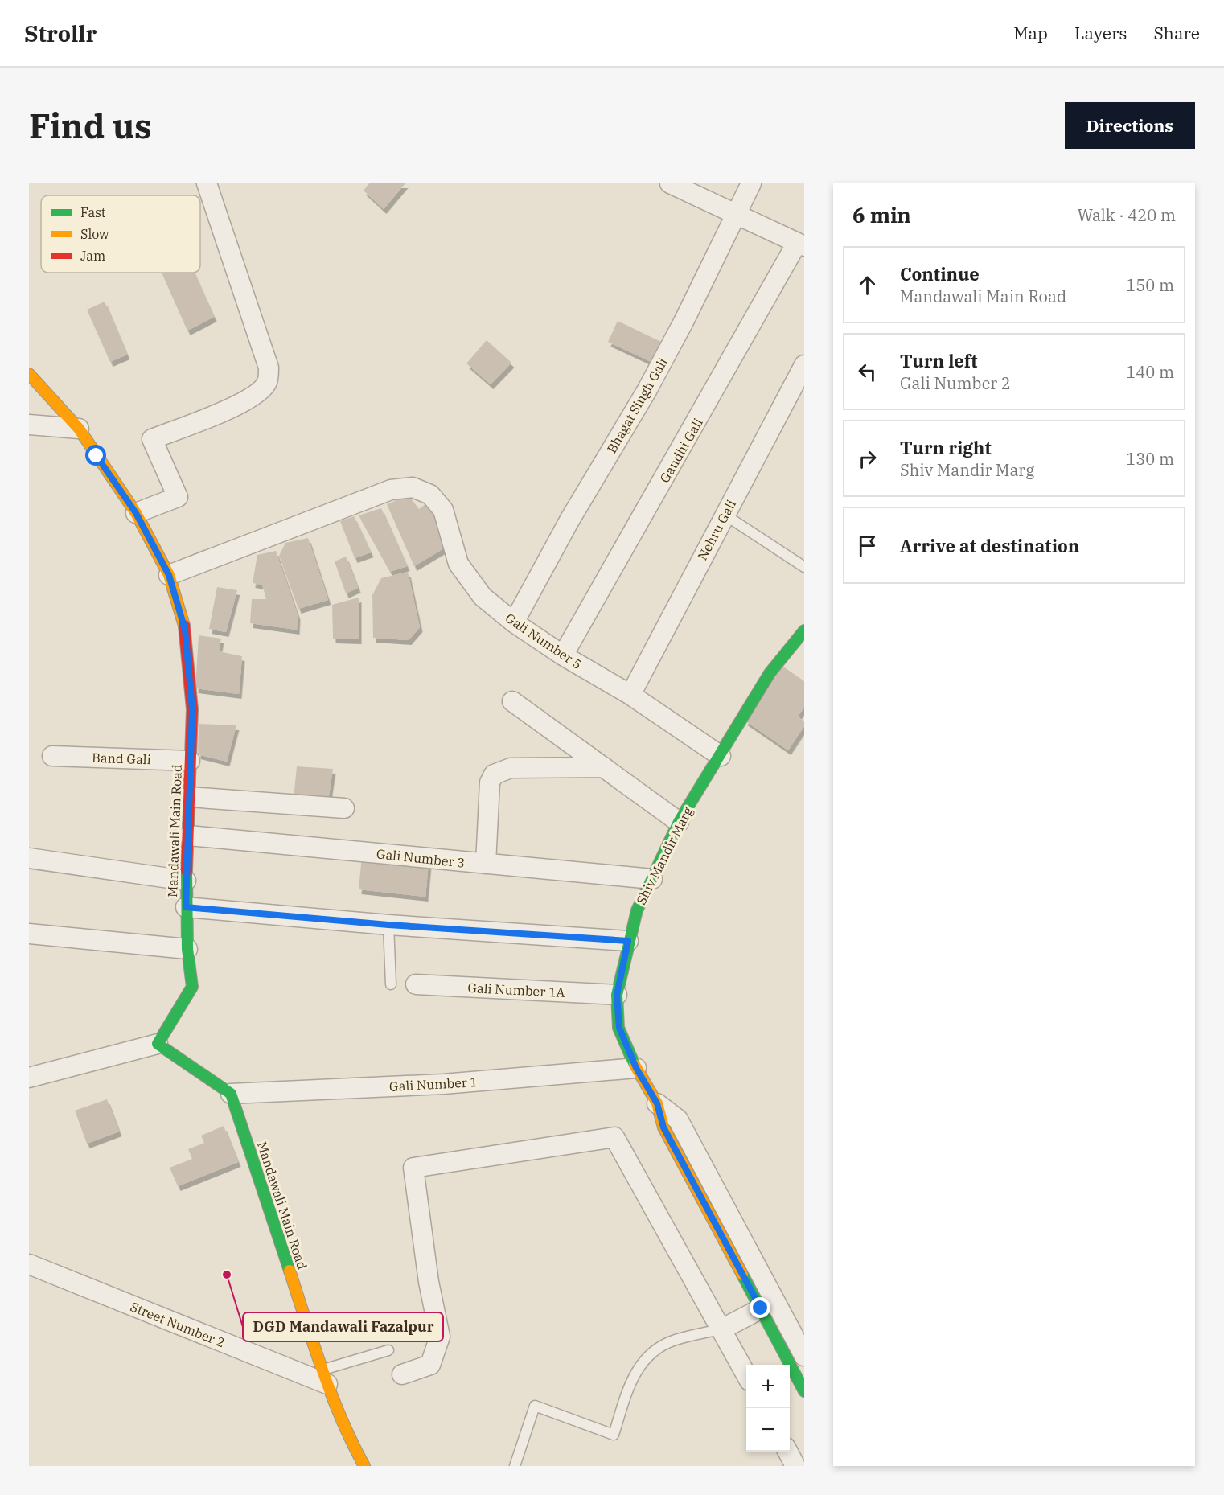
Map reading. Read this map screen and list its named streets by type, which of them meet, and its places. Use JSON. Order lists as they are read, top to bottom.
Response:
{
  "streets": {
    "street": [
      "Bhagat Singh Gali",
      "Gandhi Gali",
      "Nehru Gali",
      "Gali Number 5",
      "Band Gali",
      "Mandawali Main Road",
      "Shiv Mandir Marg",
      "Gali Number 3",
      "Gali Number 1A",
      "Gali Number 1",
      "Street Number 2"
    ]
  },
  "crossings": [
    ["Bhagat Singh Gali", "Gali Number 5"],
    ["Gandhi Gali", "Gali Number 5"],
    ["Nehru Gali", "Gali Number 5"],
    ["Gali Number 5", "Mandawali Main Road"],
    ["Gali Number 5", "Shiv Mandir Marg"],
    ["Band Gali", "Mandawali Main Road"],
    ["Mandawali Main Road", "Gali Number 3"],
    ["Mandawali Main Road", "Gali Number 1"],
    ["Mandawali Main Road", "Street Number 2"],
    ["Shiv Mandir Marg", "Gali Number 3"],
    ["Shiv Mandir Marg", "Gali Number 1A"],
    ["Shiv Mandir Marg", "Gali Number 1"]
  ],
  "places": ["DGD Mandawali Fazalpur"],
  "legend": ["Fast", "Slow", "Jam"],
  "page": {
    "header": "Strollr",
    "nav": ["Map", "Layers", "Share"],
    "buttons": "Directions",
    "title": "Find us",
    "heading": ["6 min", "Walk · 420 m"],
    "list": [
      ["Continue", "Mandawali Main Road", "150 m"],
      ["Turn left", "Gali Number 2", "140 m"],
      ["Turn right", "Shiv Mandir Marg", "130 m"],
      "Arrive at destination"
    ],
    "map_buttons": ["+", "−"]
  }
}
